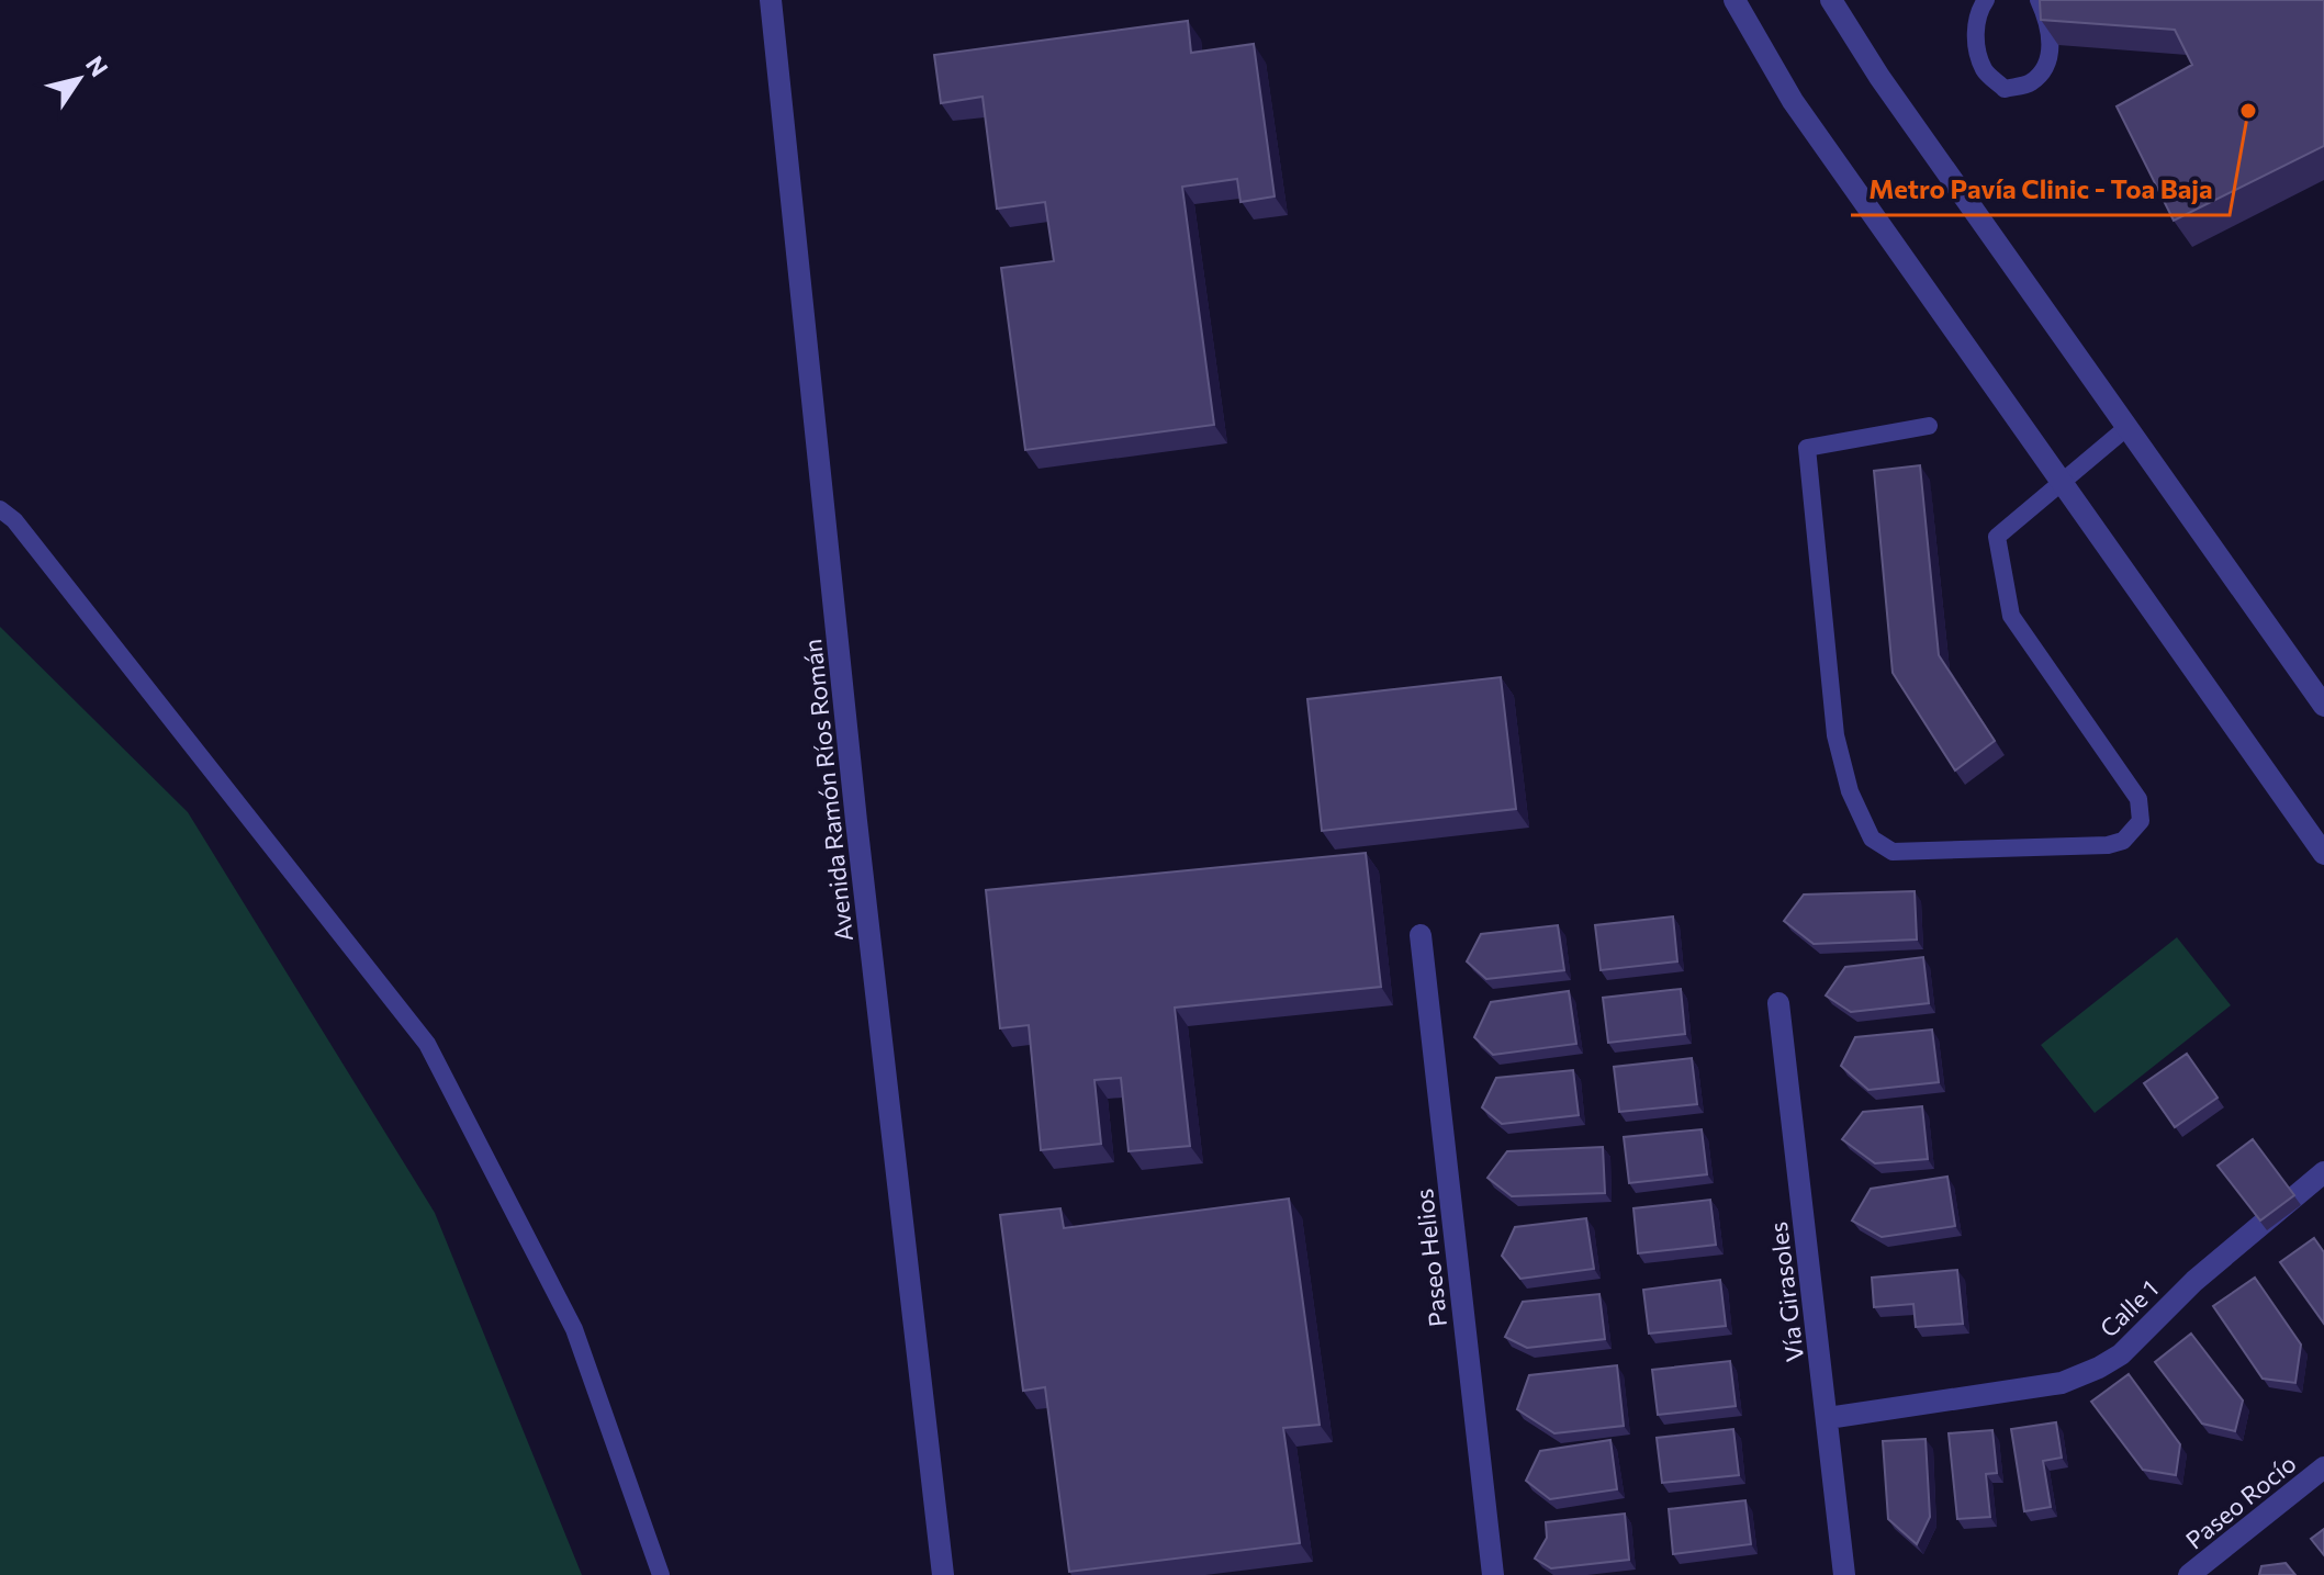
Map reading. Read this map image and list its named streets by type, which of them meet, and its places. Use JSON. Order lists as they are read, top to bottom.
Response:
{
  "streets": {
    "street": [
      "Avenida Ramón Ríos Román",
      "Paseo Helios",
      "Vía Girasoles",
      "Calle 1",
      "Paseo Rocío"
    ]
  },
  "crossings": [
    ["Vía Girasoles", "Calle 1"]
  ],
  "places": ["Metro Pavía Clinic - Toa Baja"],
  "north": "top right"
}
